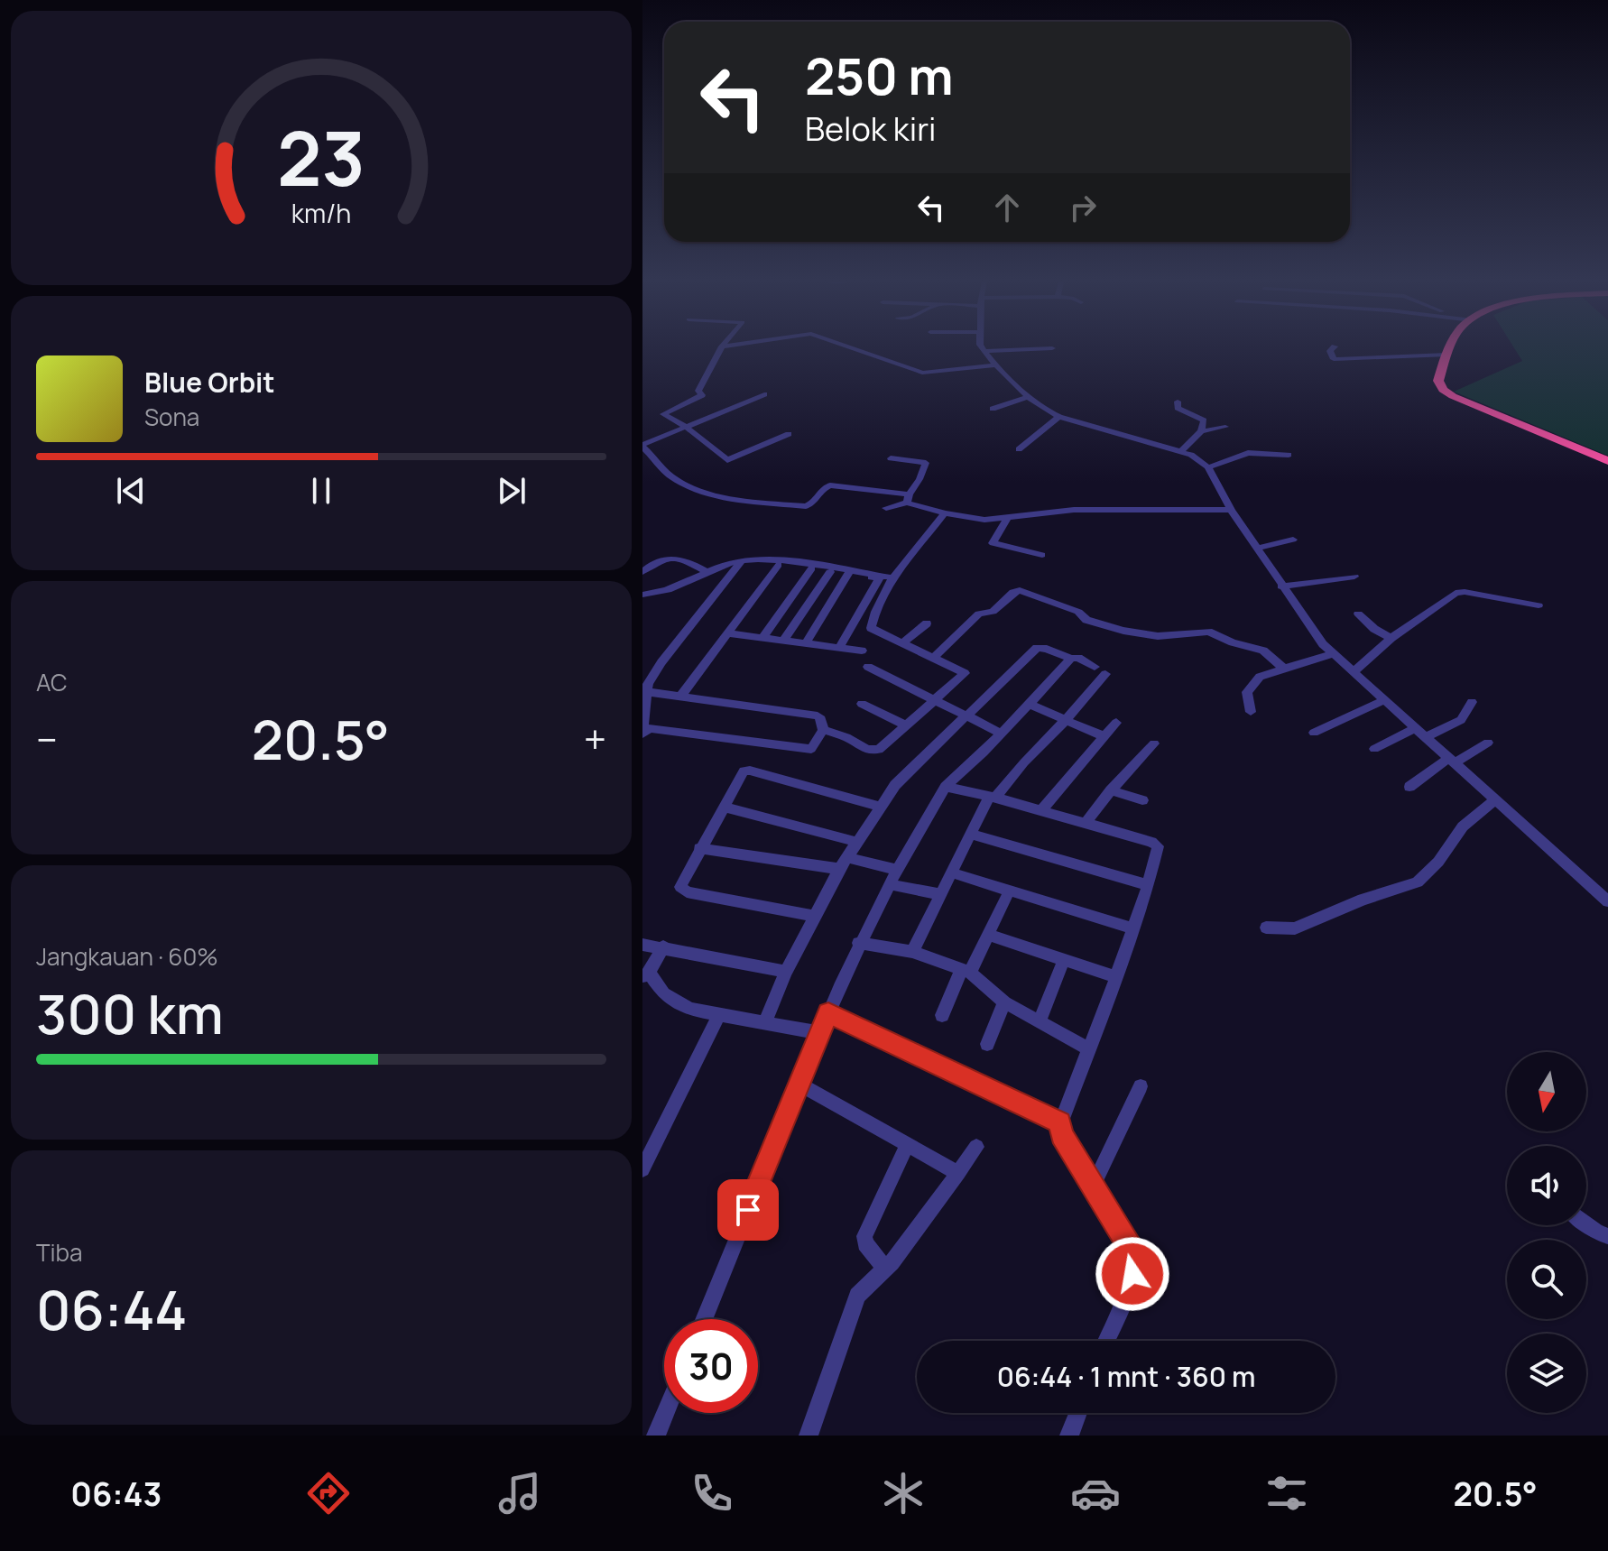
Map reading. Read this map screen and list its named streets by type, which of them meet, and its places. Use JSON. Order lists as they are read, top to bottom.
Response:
{
  "north": "bottom",
  "page": {
    "turn": ["250 m", "Belok kiri"],
    "song": ["Blue Orbit", "Sona"],
    "tile": [
      "AC",
      ["Jangkauan · 60%", "300 km"],
      ["Tiba", "06:44"]
    ],
    "heat": ["−", "20.5°", "+"],
    "limit": "30",
    "trip": "06:44 · 1 mnt · 360 m",
    "tabs": ["06:43", "20.5°"],
    "gauge": ["23", "km/h"]
  }
}
